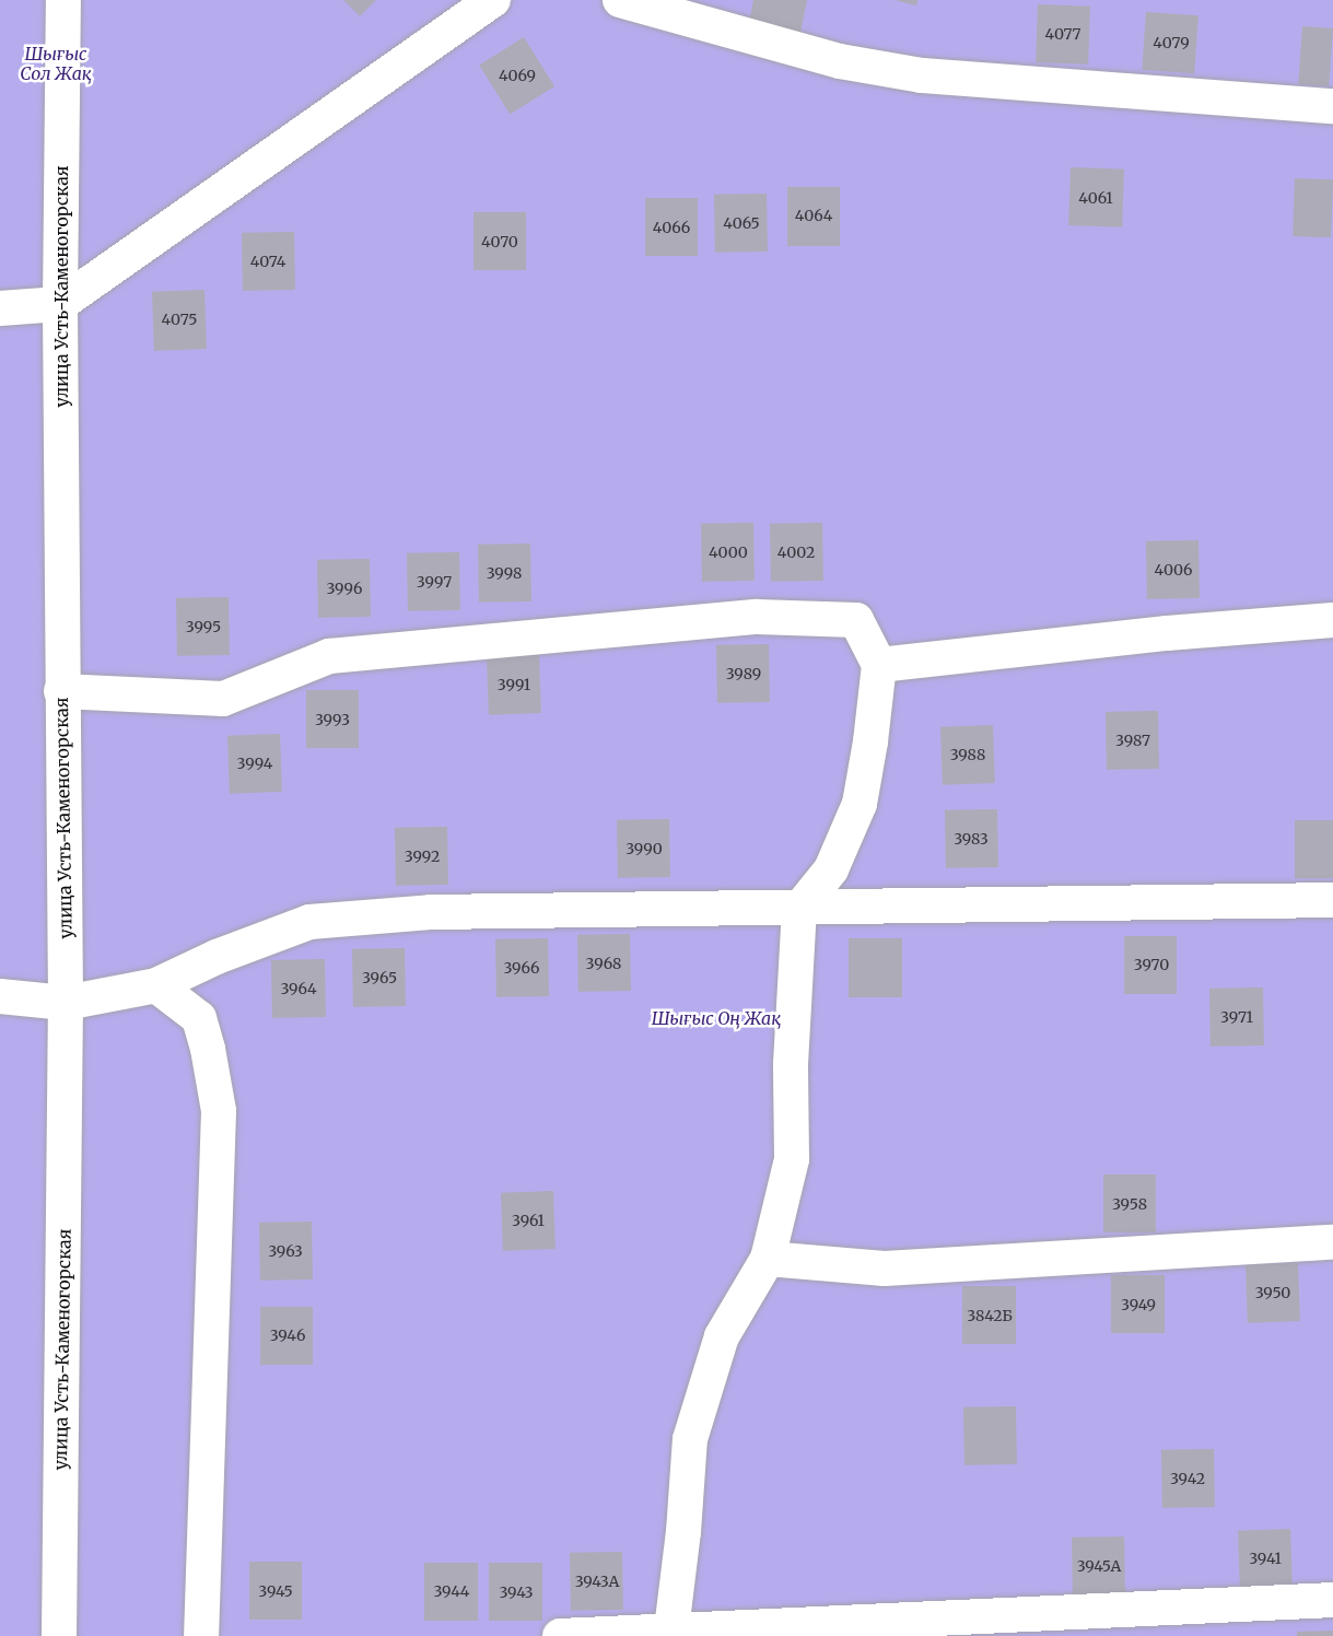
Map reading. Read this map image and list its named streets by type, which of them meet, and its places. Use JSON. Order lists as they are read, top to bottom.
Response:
{
  "streets": {
    "street": ["улица Усть-Каменогорская"]
  },
  "parks": ["Шығыс Сол Жақ", "Шығыс Оң Жақ"],
  "house_numbers": [
    "4077",
    "4079",
    "4069",
    "4061",
    "4064",
    "4065",
    "4066",
    "4070",
    "4074",
    "4075",
    "4000",
    "4002",
    "4006",
    "3998",
    "3997",
    "3996",
    "3995",
    "3989",
    "3991",
    "3993",
    "3987",
    "3988",
    "3994",
    "3983",
    "3990",
    "3992",
    "3968",
    "3970",
    "3966",
    "3965",
    "3964",
    "3971",
    "3958",
    "3961",
    "3963",
    "3950",
    "3949",
    "3842Б",
    "3946",
    "3942",
    "3941",
    "3945А",
    "3943А",
    "3945",
    "3944",
    "3943"
  ]
}
